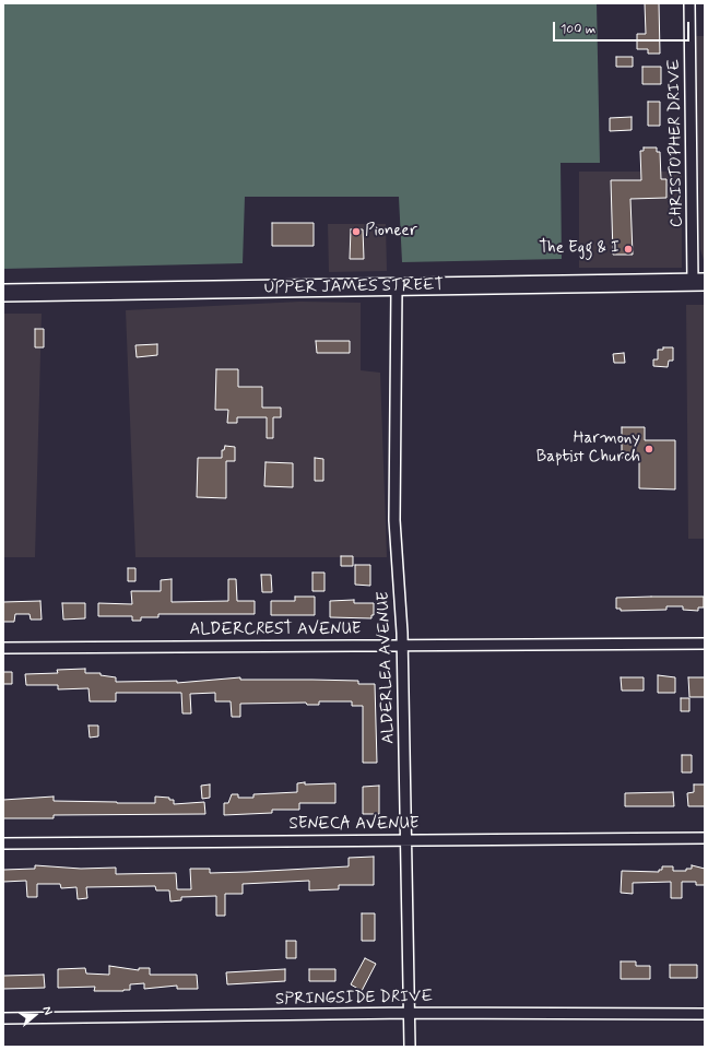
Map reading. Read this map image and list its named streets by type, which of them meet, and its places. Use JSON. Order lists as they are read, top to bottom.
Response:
{
  "streets": {
    "main road": ["UPPER JAMES STREET"],
    "street": [
      "CHRISTOPHER DRIVE",
      "ALDERCREST AVENUE",
      "ALDERLEA AVENUE",
      "SENECA AVENUE",
      "SPRINGSIDE DRIVE"
    ]
  },
  "crossings": [
    ["CHRISTOPHER DRIVE", "UPPER JAMES STREET"],
    ["UPPER JAMES STREET", "ALDERLEA AVENUE"],
    ["ALDERCREST AVENUE", "ALDERLEA AVENUE"],
    ["ALDERLEA AVENUE", "SENECA AVENUE"],
    ["ALDERLEA AVENUE", "SPRINGSIDE DRIVE"]
  ],
  "places": ["Pioneer", "The Egg & I", "Harmony Baptist Church"],
  "scale_bar": "100 m",
  "north": "right"
}
